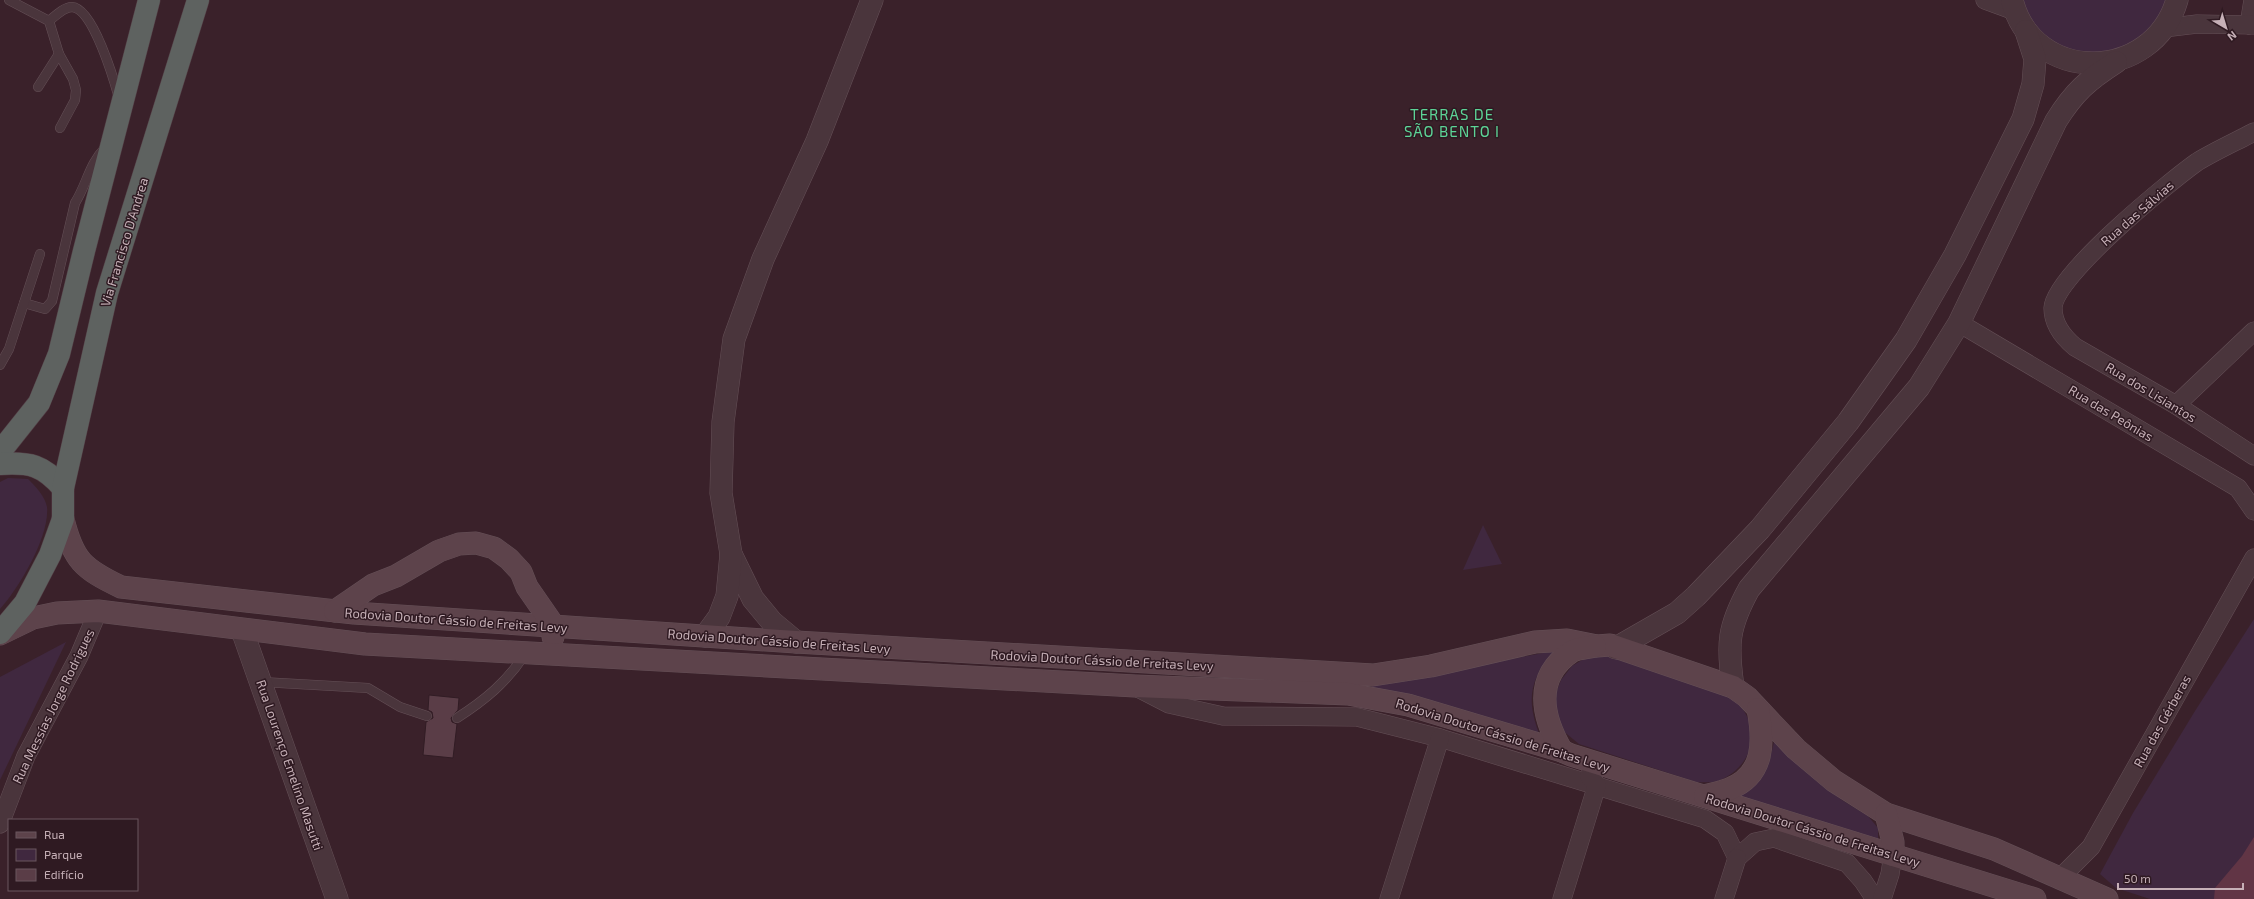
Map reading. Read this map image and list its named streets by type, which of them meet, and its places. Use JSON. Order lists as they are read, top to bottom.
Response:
{
  "streets": {
    "highway": ["Via Francisco D'Andrea"],
    "main road": ["Rodovia Doutor Cássio de Freitas Levy"],
    "street": [
      "Rua das Sálvias",
      "Rua dos Lisiantos",
      "Rua das Peônias",
      "Rua Messías Jorge Rodrigues",
      "Rua das Gérberas",
      "Rua Lourenço Emelino Masutti"
    ]
  },
  "crossings": [
    ["Rua das Sálvias", "Rua dos Lisiantos"],
    ["Via Francisco D'Andrea", "Rodovia Doutor Cássio de Freitas Levy"],
    ["Rodovia Doutor Cássio de Freitas Levy", "Rua Messías Jorge Rodrigues"],
    ["Rodovia Doutor Cássio de Freitas Levy", "Rua das Gérberas"],
    ["Rodovia Doutor Cássio de Freitas Levy", "Rua Lourenço Emelino Masutti"]
  ],
  "districts": ["TERRAS DE SÃO BENTO I"],
  "legend": ["Rua", "Parque", "Edifício"],
  "scale_bar": "50 m",
  "north": "bottom right"
}
